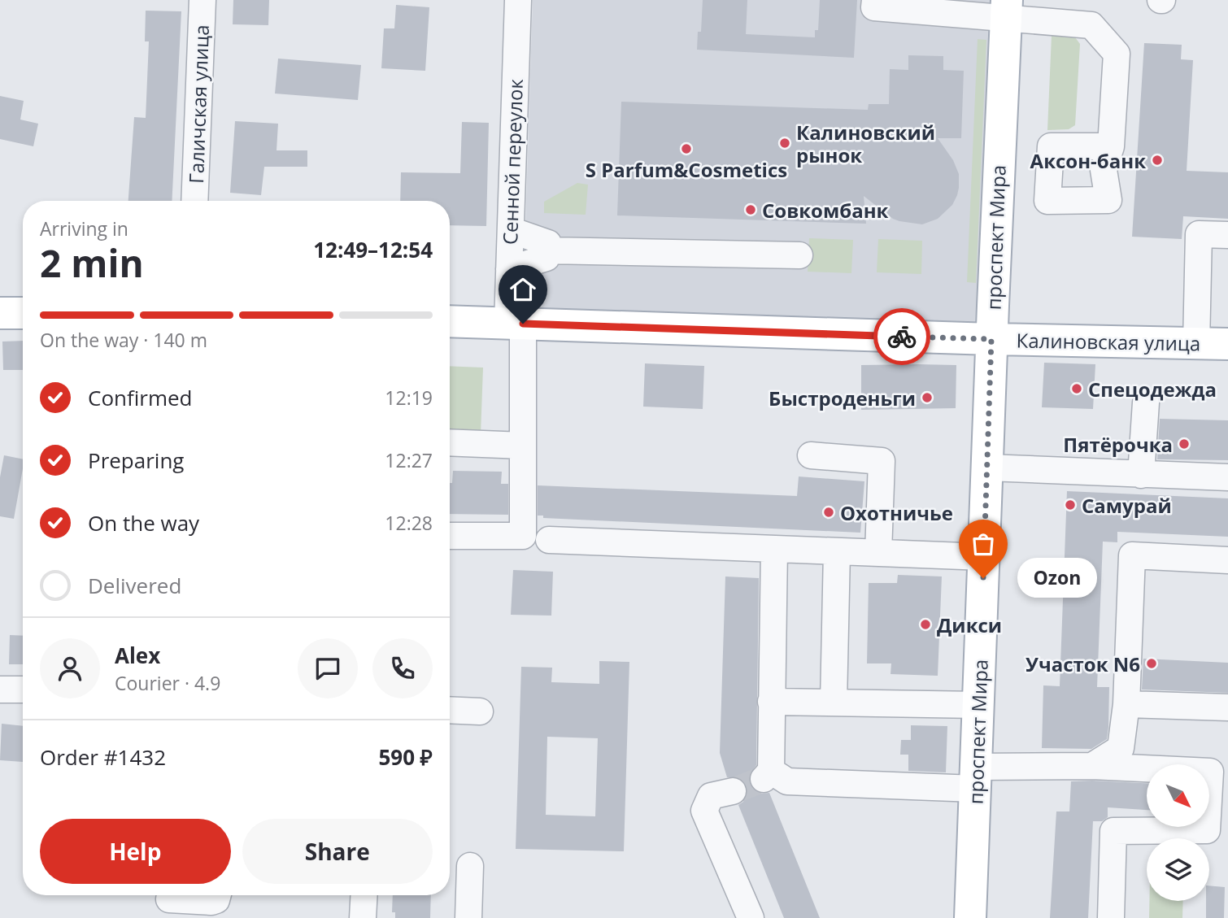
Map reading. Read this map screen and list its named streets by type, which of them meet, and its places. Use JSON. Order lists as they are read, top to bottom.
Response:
{
  "streets": {
    "main road": ["проспект Мира", "Калиновская улица"],
    "street": ["Галичская улица", "Сенной переулок"]
  },
  "crossings": [
    ["Сенной переулок", "Калиновская улица"],
    ["проспект Мира", "Калиновская улица"]
  ],
  "places": [
    "Калиновский рынок",
    "S Parfum&Cosmetics",
    "Аксон-банк",
    "Совкомбанк",
    "Спецодежда",
    "Быстроденьги",
    "Пятёрочка",
    "Самурай",
    "Охотничье",
    "Ozon",
    "Дикси",
    "Участок N6"
  ],
  "north": "bottom right",
  "page": {
    "heading": ["2 min", "Arriving in", "12:49–12:54"],
    "panel": [
      "Alex",
      "Courier · 4.9",
      "Order #1432",
      "590 ₽"
    ],
    "bar": "On the way · 140 m",
    "list": [
      ["Confirmed", "12:19"],
      ["Preparing", "12:27"],
      ["On the way", "12:28"],
      "Delivered"
    ],
    "bubble": "Ozon",
    "buttons": ["Help", "Share"]
  }
}
